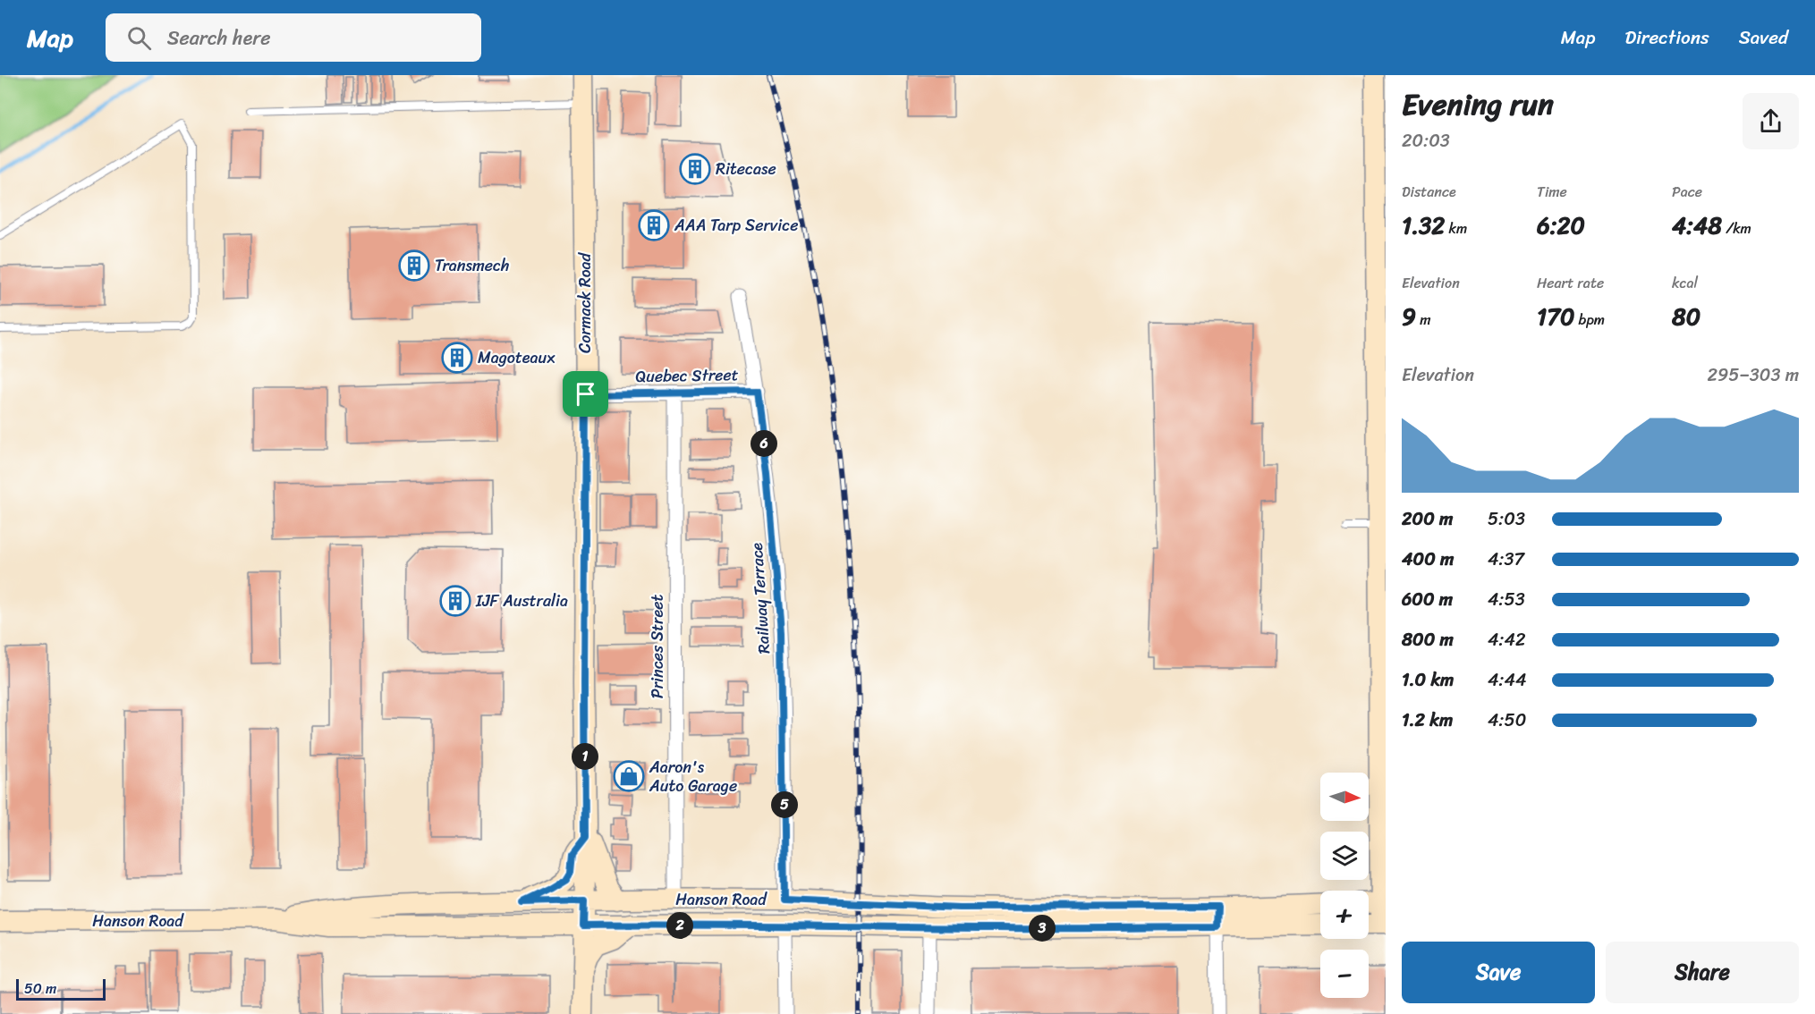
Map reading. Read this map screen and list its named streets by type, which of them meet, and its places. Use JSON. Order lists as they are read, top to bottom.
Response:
{
  "streets": {
    "main road": ["Cormack Road", "Hanson Road"],
    "street": ["Quebec Street", "Railway Terrace", "Princes Street"]
  },
  "crossings": [
    ["Cormack Road", "Quebec Street"],
    ["Cormack Road", "Hanson Road"],
    ["Quebec Street", "Railway Terrace"],
    ["Quebec Street", "Princes Street"],
    ["Railway Terrace", "Hanson Road"],
    ["Princes Street", "Hanson Road"]
  ],
  "places": {
    "building": [
      "Ritecase",
      "AAA Tarp Service",
      "Transmech",
      "Magoteaux",
      "IJF Australia"
    ],
    "shop": ["Aaron's Auto Garage"]
  },
  "scale_bar": "50 m",
  "north": "right",
  "page": {
    "header": "Map",
    "search": "Search here",
    "nav": ["Map", "Directions", "Saved"],
    "heading": ["Evening run", "20:03"],
    "stats": [
      ["Distance", "1.32 km"],
      ["Time", "6:20"],
      ["Pace", "4:48 /km"],
      ["Elevation", "9 m"],
      ["Heart rate", "170 bpm"],
      ["kcal", "80"]
    ],
    "chart": ["Elevation", "295–303 m"],
    "pins": [
      "6",
      "1",
      "5",
      "2",
      "3"
    ],
    "list": [
      {
        "name": "200 m",
        "note": "5:03"
      },
      {
        "name": "400 m",
        "note": "4:37"
      },
      {
        "name": "600 m",
        "note": "4:53"
      },
      {
        "name": "800 m",
        "note": "4:42"
      },
      {
        "name": "1.0 km",
        "note": "4:44"
      },
      {
        "name": "1.2 km",
        "note": "4:50"
      }
    ],
    "map_buttons": ["+", "−"],
    "buttons": ["Save", "Share"],
    "scale": "50 m"
  }
}
